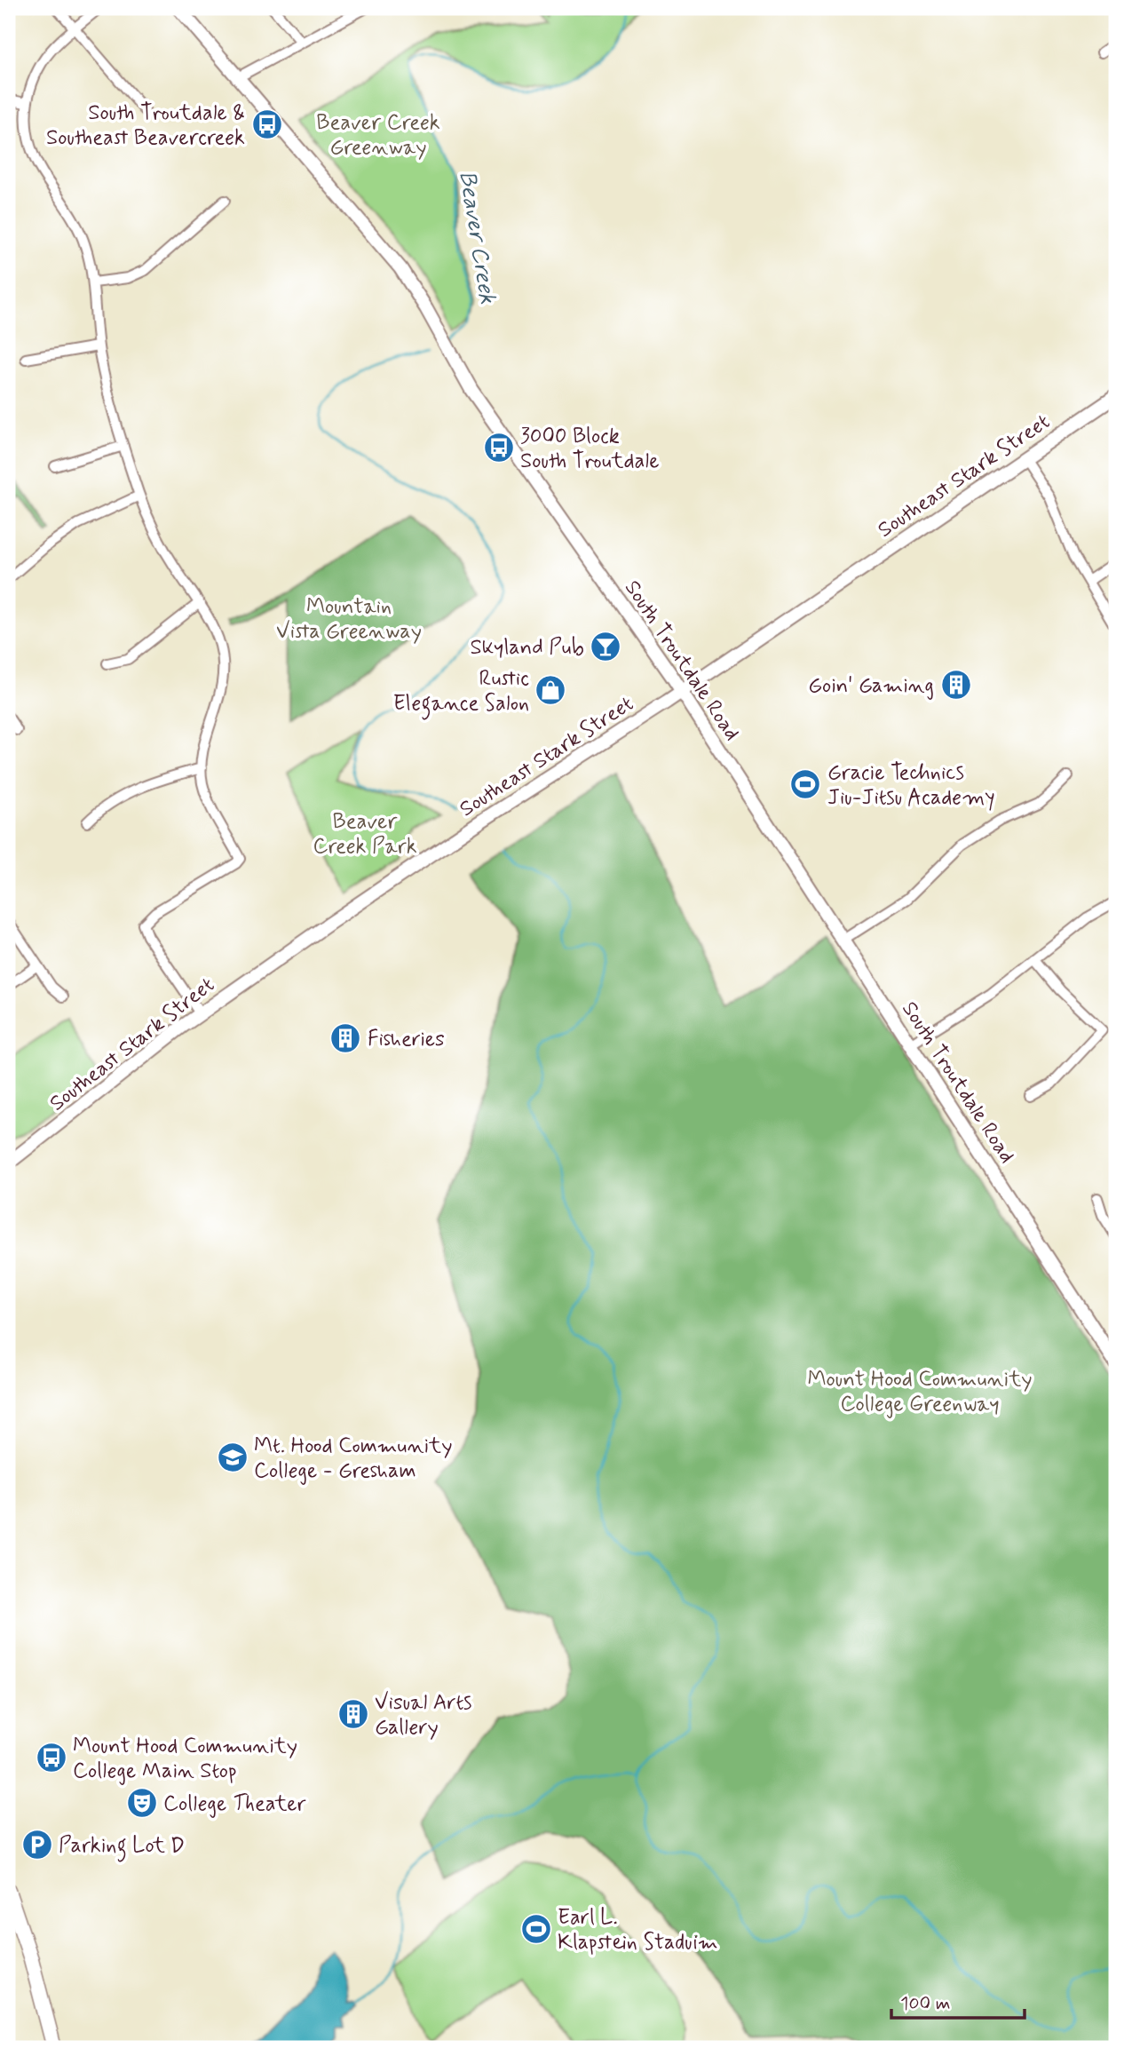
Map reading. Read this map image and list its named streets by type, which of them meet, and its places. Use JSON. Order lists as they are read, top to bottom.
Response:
{
  "streets": {
    "main road": ["Southeast Stark Street", "South Troutdale Road"]
  },
  "crossings": [
    ["Southeast Stark Street", "South Troutdale Road"]
  ],
  "water": ["Beaver Creek"],
  "parks": [
    "Beaver Creek Greenway",
    "Mountain Vista Greenway",
    "Beaver Creek Park",
    "Mount Hood Community College Greenway"
  ],
  "places": {
    "bus stop": ["South Troutdale & Southeast Beavercreek", "3000 Block South Troutdale", "Mount Hood Community College Main Stop"],
    "bar": ["Skyland Pub"],
    "building": ["Goin' Gaming", "Fisheries", "Visual Arts Gallery"],
    "shop": ["Rustic Elegance Salon"],
    "sports": ["Gracie Technics Jiu-Jitsu Academy", "Earl L. Klapstein Staduim"],
    "school or university": ["Mt. Hood Community College - Gresham"],
    "theatre": ["College Theater"],
    "parking": ["Parking Lot D"]
  },
  "scale_bar": "100 m"
}
